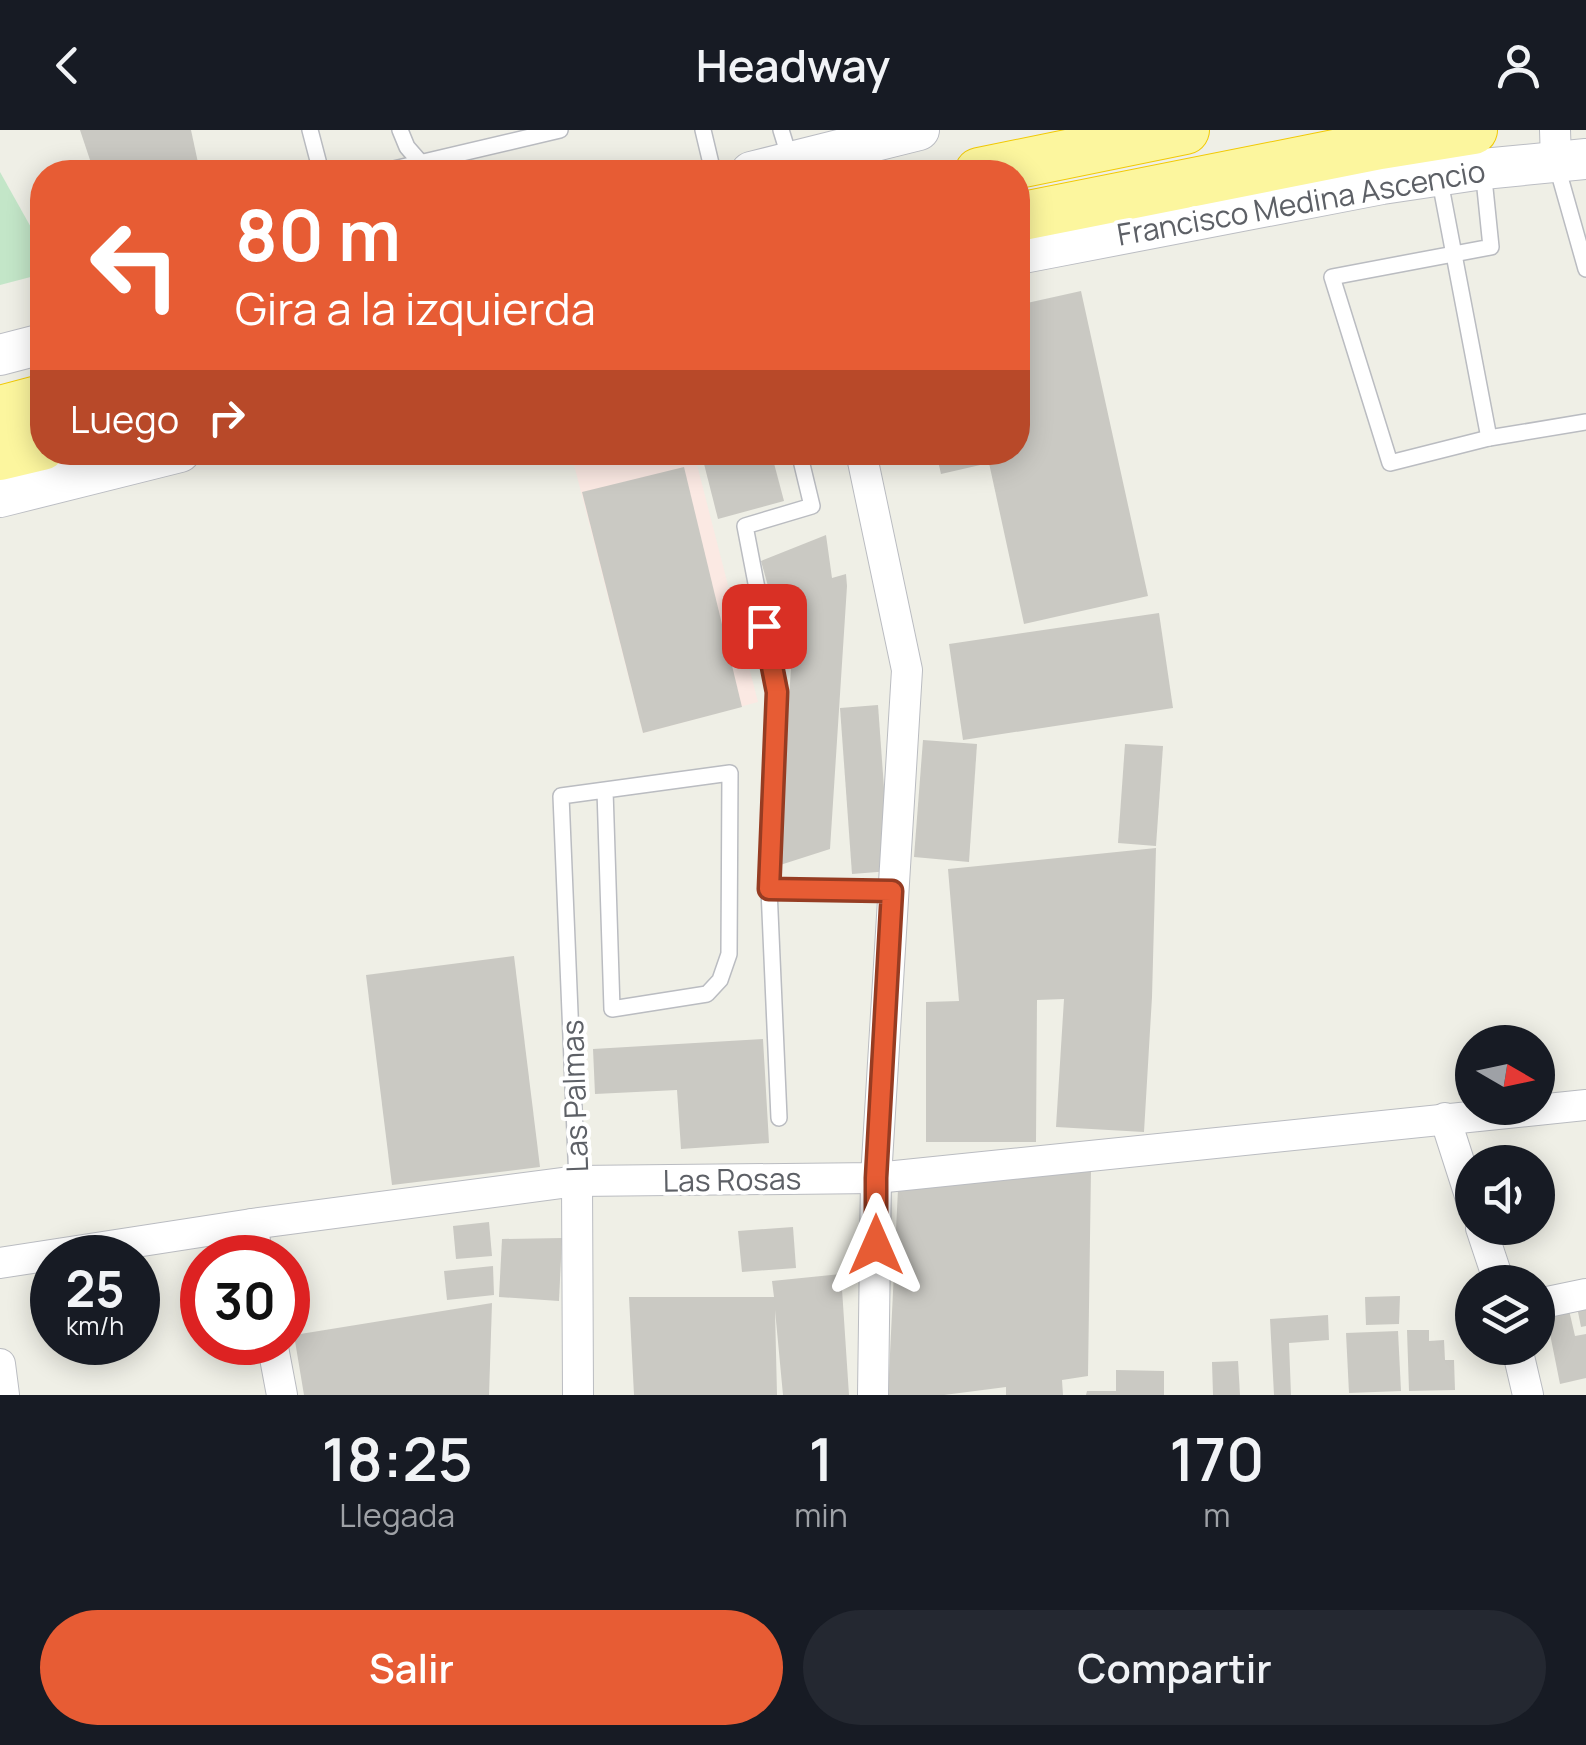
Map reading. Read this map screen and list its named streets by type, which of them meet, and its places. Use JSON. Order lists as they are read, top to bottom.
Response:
{
  "streets": {
    "highway": ["Francisco Medina Ascencio"],
    "street": ["Las Palmas", "Las Rosas"]
  },
  "crossings": [
    ["Las Palmas", "Las Rosas"]
  ],
  "north": "right",
  "page": {
    "header": "Headway",
    "turn": ["80 m", "Gira a la izquierda"],
    "then": "Luego",
    "speed": "25 km/h",
    "limit": "30",
    "eta": [
      "18:25",
      "Llegada",
      "1",
      "min",
      "170",
      "m"
    ],
    "buttons": ["Salir", "Compartir"]
  }
}
